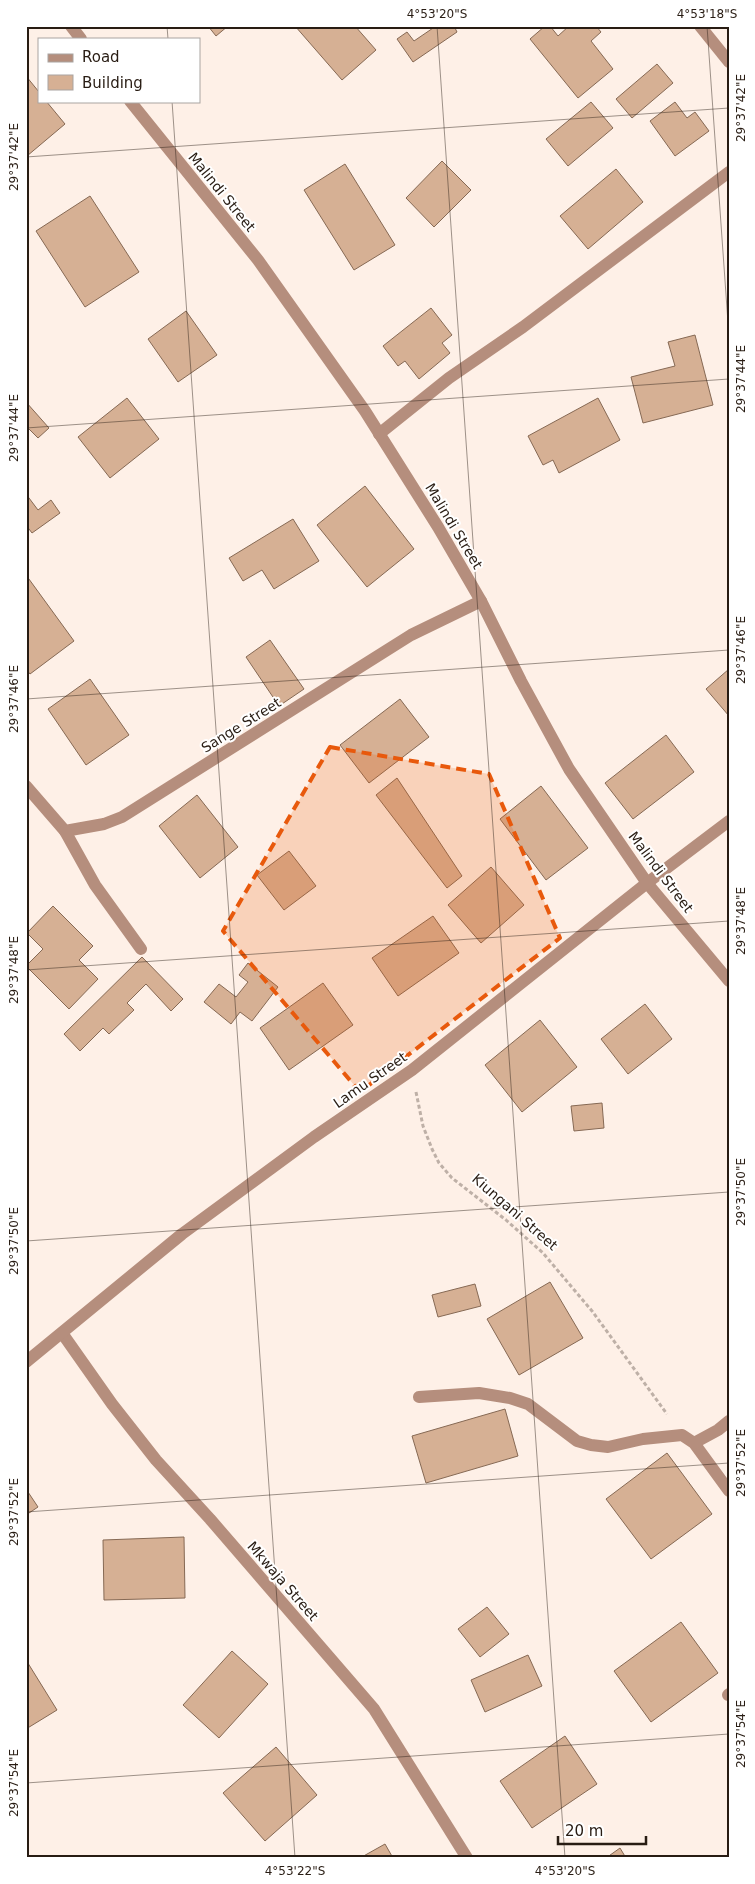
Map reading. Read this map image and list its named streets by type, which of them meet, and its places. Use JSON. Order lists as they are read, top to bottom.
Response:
{
  "streets": {
    "street": [
      "Malindi Street",
      "Sange Street",
      "Lamu Street",
      "Mkwaja Street"
    ],
    "path": ["Kiungani Street"]
  },
  "crossings": [
    ["Malindi Street", "Sange Street"],
    ["Malindi Street", "Lamu Street"],
    ["Lamu Street", "Kiungani Street"],
    ["Lamu Street", "Mkwaja Street"]
  ],
  "legend": ["Road", "Building"],
  "scale_bar": "20 m",
  "coordinates": [
    "4°53'20\"S",
    "4°53'18\"S",
    "29°37'42\"E",
    "29°37'44\"E",
    "29°37'46\"E",
    "29°37'48\"E",
    "29°37'50\"E",
    "29°37'52\"E",
    "29°37'54\"E",
    "4°53'22\"S"
  ]
}
